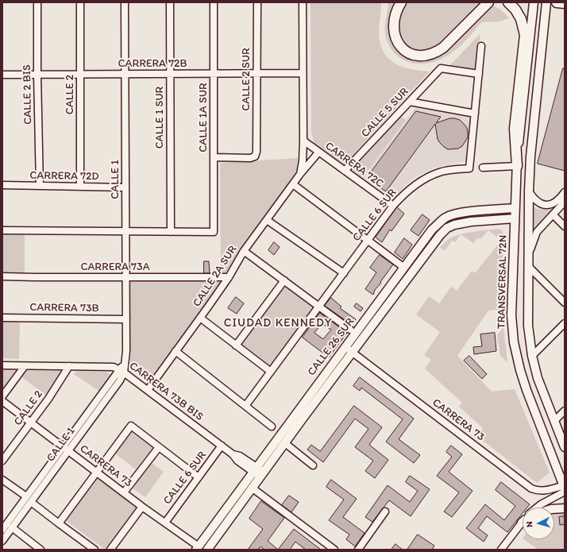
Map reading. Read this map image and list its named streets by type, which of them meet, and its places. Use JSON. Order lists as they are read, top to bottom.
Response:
{
  "streets": {
    "main road": ["TRANSVERSAL 72N", "CALLE 26 SUR"],
    "street": [
      "CARRERA 72B",
      "CALLE 2 SUR",
      "CALLE 2 BIS",
      "CALLE 2",
      "CALLE 5 SUR",
      "CALLE 1 SUR",
      "CALLE 1A SUR",
      "CARRERA 72C",
      "CARRERA 72D",
      "CALLE 1",
      "CALLE 6 SUR",
      "CARRERA 73A",
      "CALLE 2A SUR",
      "CARRERA 73B",
      "CARRERA 73B BIS",
      "CARRERA 73"
    ]
  },
  "crossings": [
    ["CARRERA 72B", "CALLE 2 SUR"],
    ["CARRERA 72B", "CALLE 2 BIS"],
    ["CARRERA 72B", "CALLE 2"],
    ["CARRERA 72B", "CALLE 1 SUR"],
    ["CARRERA 72B", "CALLE 1A SUR"],
    ["CARRERA 72B", "CALLE 1"],
    ["CARRERA 72B", "CALLE 2A SUR"],
    ["CALLE 2 SUR", "CALLE 1A SUR"],
    ["CALLE 2 BIS", "CARRERA 72D"],
    ["CALLE 2", "CARRERA 72D"],
    ["CALLE 2", "CARRERA 73B BIS"],
    ["CALLE 2", "CARRERA 73"],
    ["CALLE 5 SUR", "CARRERA 72C"],
    ["CALLE 5 SUR", "CALLE 6 SUR"],
    ["CALLE 1 SUR", "CALLE 1A SUR"],
    ["CARRERA 72C", "CALLE 6 SUR"],
    ["CARRERA 72C", "CALLE 2A SUR"],
    ["CARRERA 72D", "CALLE 1"],
    ["CALLE 1", "CARRERA 73A"],
    ["CALLE 1", "CARRERA 73B"],
    ["CALLE 1", "CARRERA 73B BIS"],
    ["CALLE 1", "CARRERA 73"],
    ["CALLE 6 SUR", "CARRERA 73B BIS"],
    ["CALLE 6 SUR", "CARRERA 73"],
    ["CARRERA 73A", "CALLE 2A SUR"],
    ["CALLE 2A SUR", "CARRERA 73B BIS"],
    ["TRANSVERSAL 72N", "CALLE 26 SUR"],
    ["TRANSVERSAL 72N", "CARRERA 73"],
    ["CALLE 26 SUR", "CARRERA 73B BIS"],
    ["CALLE 26 SUR", "CARRERA 73"]
  ],
  "districts": ["CIUDAD KENNEDY"],
  "north": "left"
}
